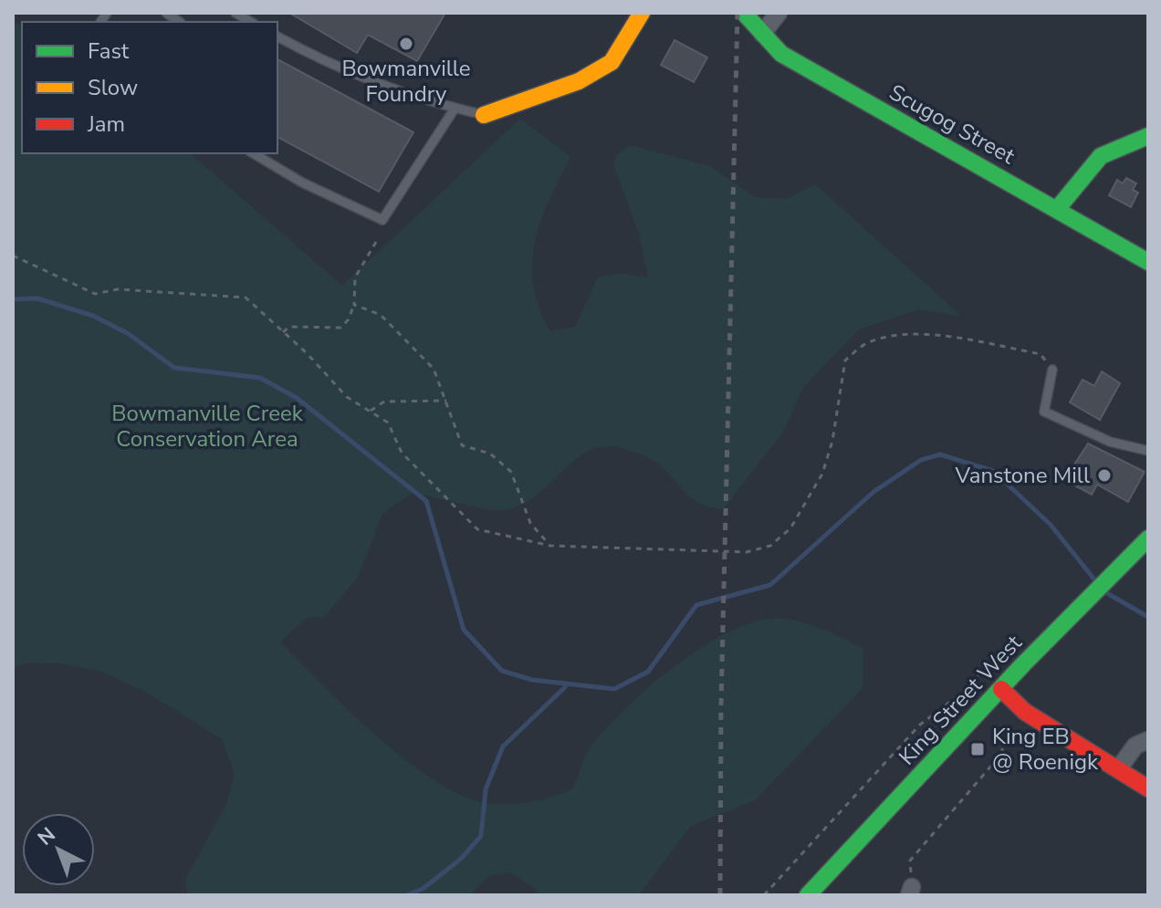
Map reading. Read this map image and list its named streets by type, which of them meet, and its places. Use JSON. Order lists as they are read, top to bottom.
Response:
{
  "streets": {
    "street": ["Scugog Street", "King Street West"]
  },
  "parks": ["Bowmanville Creek Conservation Area"],
  "places": {
    "other": ["Bowmanville Foundry", "Vanstone Mill"],
    "transit": ["King EB @ Roenigk"]
  },
  "legend": ["Fast", "Slow", "Jam"],
  "north": "top left"
}
